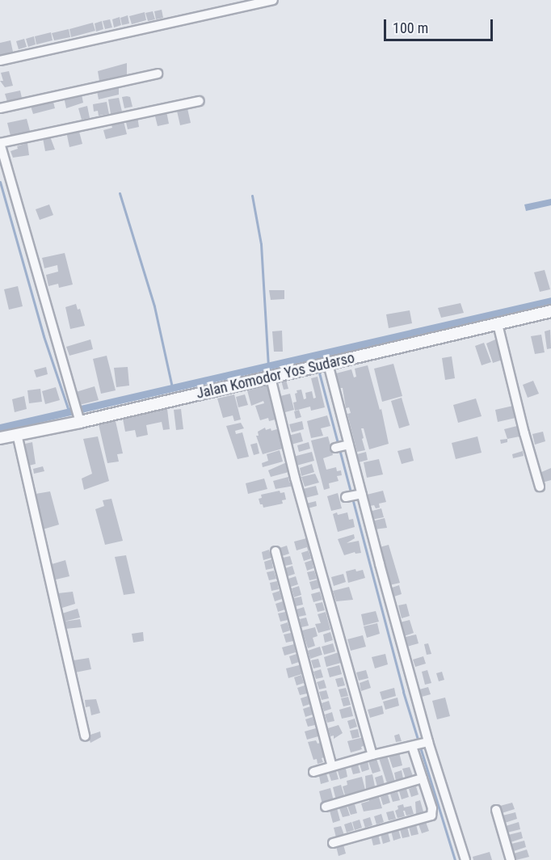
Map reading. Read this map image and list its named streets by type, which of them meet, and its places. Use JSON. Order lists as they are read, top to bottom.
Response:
{
  "streets": {
    "street": ["Jalan Komodor Yos Sudarso"]
  },
  "scale_bar": "100 m"
}
